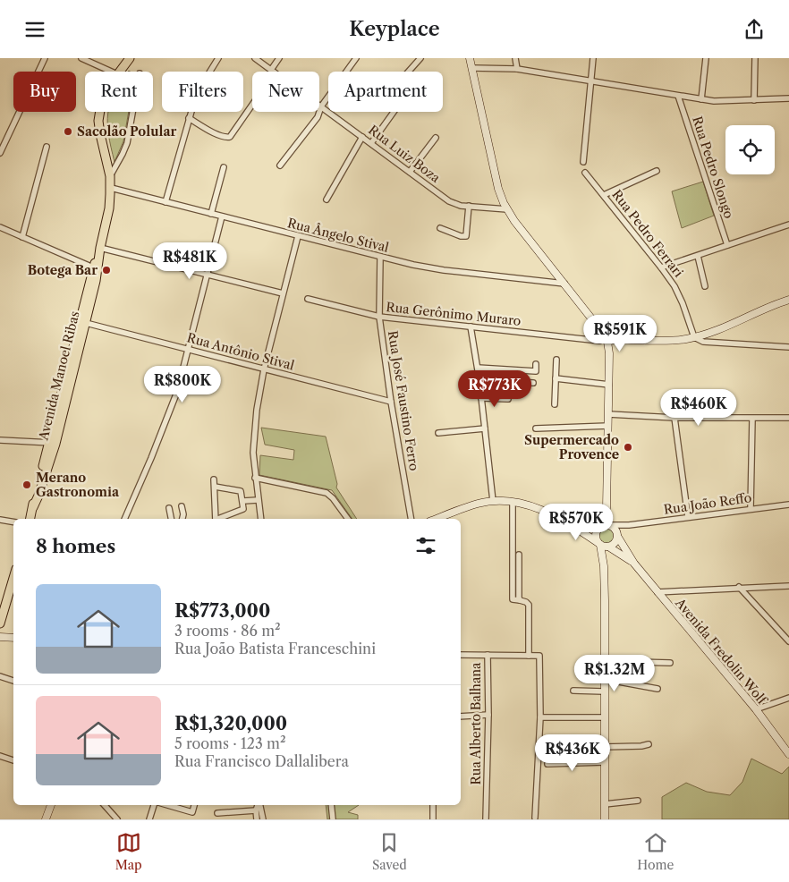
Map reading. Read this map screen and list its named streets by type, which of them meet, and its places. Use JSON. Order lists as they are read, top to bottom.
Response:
{
  "streets": {
    "main road": ["Avenida Manoel Ribas"],
    "street": [
      "Rua Luiz Boza",
      "Rua Pedro Slongo",
      "Rua Pedro Ferrari",
      "Rua Ângelo Stival",
      "Rua Gerônimo Muraro",
      "Rua Antônio Stival",
      "Rua José Faustino Ferro",
      "Rua João Reffo",
      "Avenida Fredolin Wolf",
      "Rua Alberto Balhana"
    ]
  },
  "crossings": [
    ["Rua Ângelo Stival", "Avenida Manoel Ribas"],
    ["Rua Ângelo Stival", "Rua José Faustino Ferro"],
    ["Rua Gerônimo Muraro", "Rua José Faustino Ferro"],
    ["Rua Antônio Stival", "Avenida Manoel Ribas"],
    ["Rua Antônio Stival", "Rua José Faustino Ferro"],
    ["Rua João Reffo", "Avenida Fredolin Wolf"]
  ],
  "places": [
    "Sacolão Polular",
    "Botega Bar",
    "Supermercado Provence",
    "Merano Gastronomia"
  ],
  "page": {
    "header": "Keyplace",
    "chip": [
      "Buy",
      "Rent",
      "Filters",
      "New",
      "Apartment"
    ],
    "price": [
      "R$481K",
      "R$591K",
      "R$800K",
      "R$773K",
      "R$460K",
      "R$570K",
      "R$1.32M",
      "R$436K"
    ],
    "heading": "8 homes",
    "list": [
      {
        "name": "R$773,000",
        "note": "3 rooms · 86 m² · Rua João Batista Franceschini"
      },
      {
        "name": "R$1,320,000",
        "note": "5 rooms · 123 m² · Rua Francisco Dallalibera"
      }
    ],
    "tabs": ["Map", "Saved", "Home"]
  }
}
